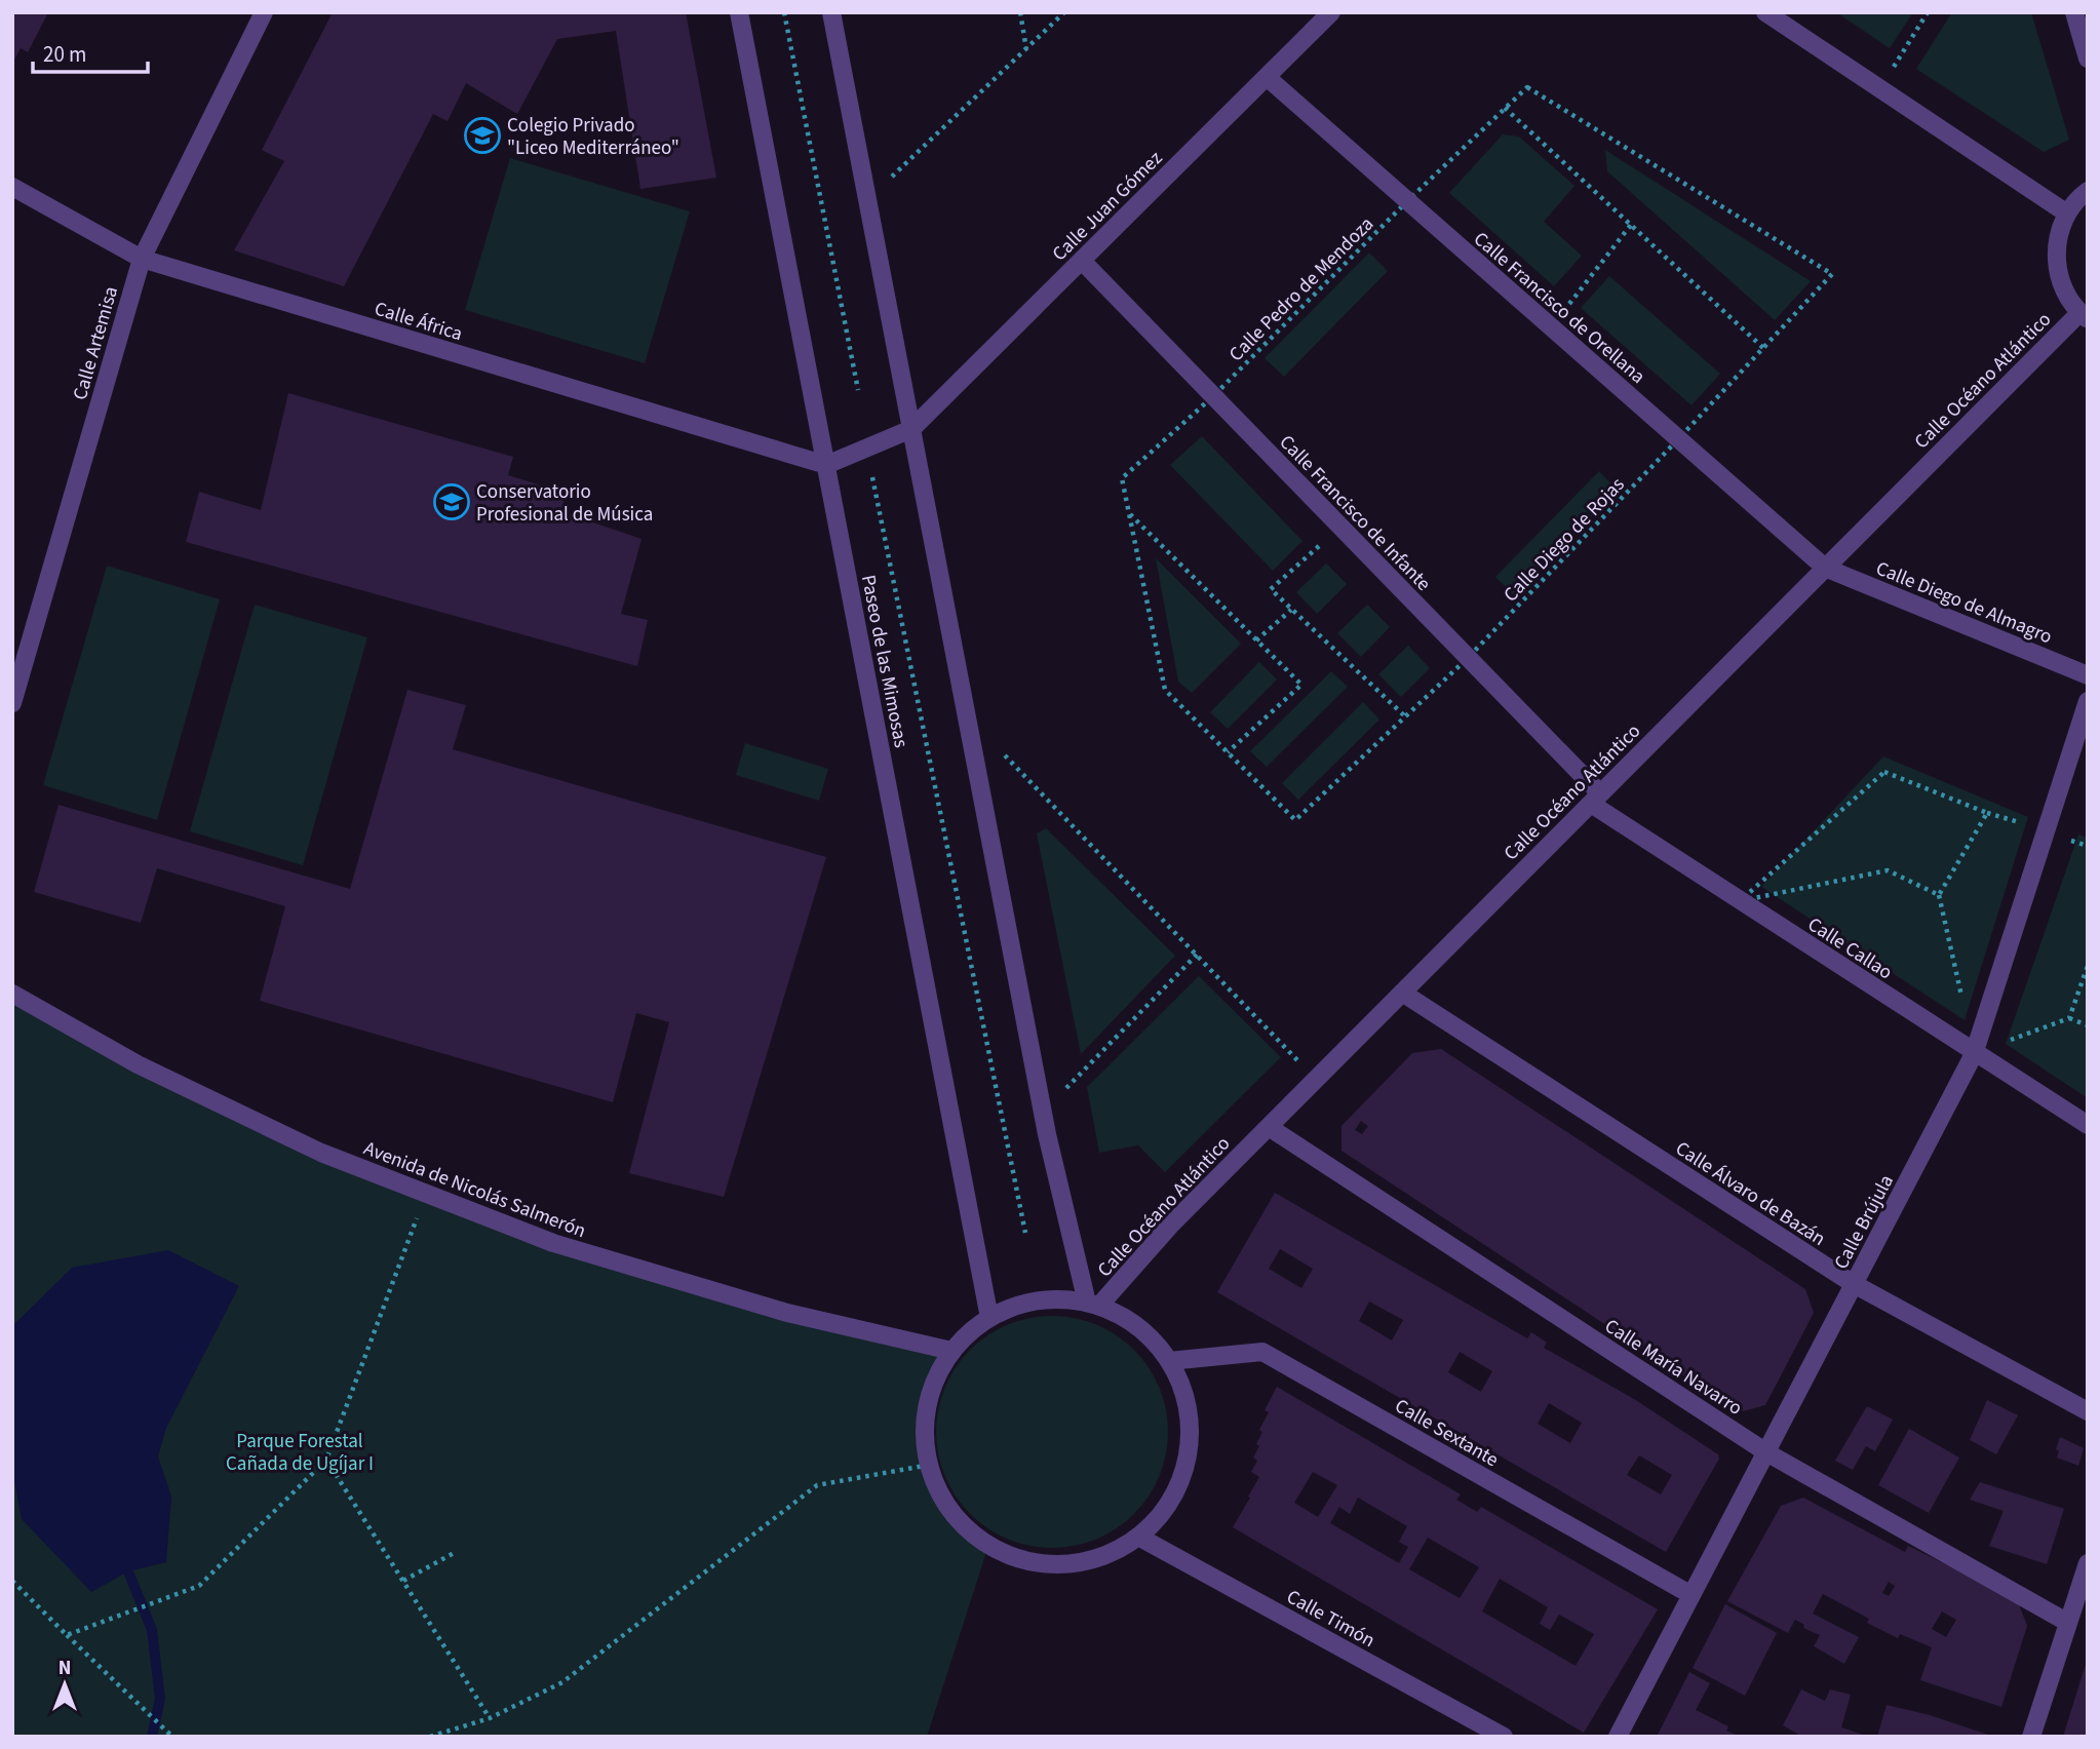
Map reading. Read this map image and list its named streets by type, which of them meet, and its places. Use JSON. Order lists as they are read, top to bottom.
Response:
{
  "streets": {
    "street": [
      "Calle Juan Gómez",
      "Calle Francisco de Orellana",
      "Calle África",
      "Calle Artemisa",
      "Calle Océano Atlántico",
      "Calle Francisco de Infante",
      "Calle Diego de Almagro",
      "Paseo de las Mimosas",
      "Calle Callao",
      "Avenida de Nicolás Salmerón",
      "Calle Álvaro de Bazán",
      "Calle Brújula",
      "Calle María Navarro",
      "Calle Sextante",
      "Calle Timón"
    ],
    "path": ["Calle Pedro de Mendoza", "Calle Diego de Rojas"]
  },
  "crossings": [
    ["Calle Juan Gómez", "Calle Francisco de Orellana"],
    ["Calle Juan Gómez", "Calle Francisco de Infante"],
    ["Calle Pedro de Mendoza", "Calle Francisco de Orellana"],
    ["Calle Pedro de Mendoza", "Calle Francisco de Infante"],
    ["Calle Pedro de Mendoza", "Calle Diego de Rojas"],
    ["Calle Francisco de Orellana", "Calle Océano Atlántico"],
    ["Calle Francisco de Orellana", "Calle Diego de Rojas"],
    ["Calle Francisco de Orellana", "Calle Diego de Almagro"],
    ["Calle África", "Calle Artemisa"],
    ["Calle África", "Paseo de las Mimosas"],
    ["Calle Océano Atlántico", "Calle Francisco de Infante"],
    ["Calle Océano Atlántico", "Calle Diego de Almagro"],
    ["Calle Océano Atlántico", "Calle Callao"],
    ["Calle Océano Atlántico", "Calle Álvaro de Bazán"],
    ["Calle Océano Atlántico", "Calle María Navarro"],
    ["Calle Francisco de Infante", "Calle Diego de Rojas"],
    ["Calle Francisco de Infante", "Calle Callao"],
    ["Calle Callao", "Calle Brújula"],
    ["Calle Álvaro de Bazán", "Calle Brújula"],
    ["Calle Brújula", "Calle María Navarro"],
    ["Calle Brújula", "Calle Sextante"]
  ],
  "parks": ["Parque Forestal Cañada de Ugíjar I"],
  "places": {
    "school or university": ["Colegio Privado \"Liceo Mediterráneo\"", "Conservatorio Profesional de Música"]
  },
  "scale_bar": "20 m",
  "north": "top"
}
